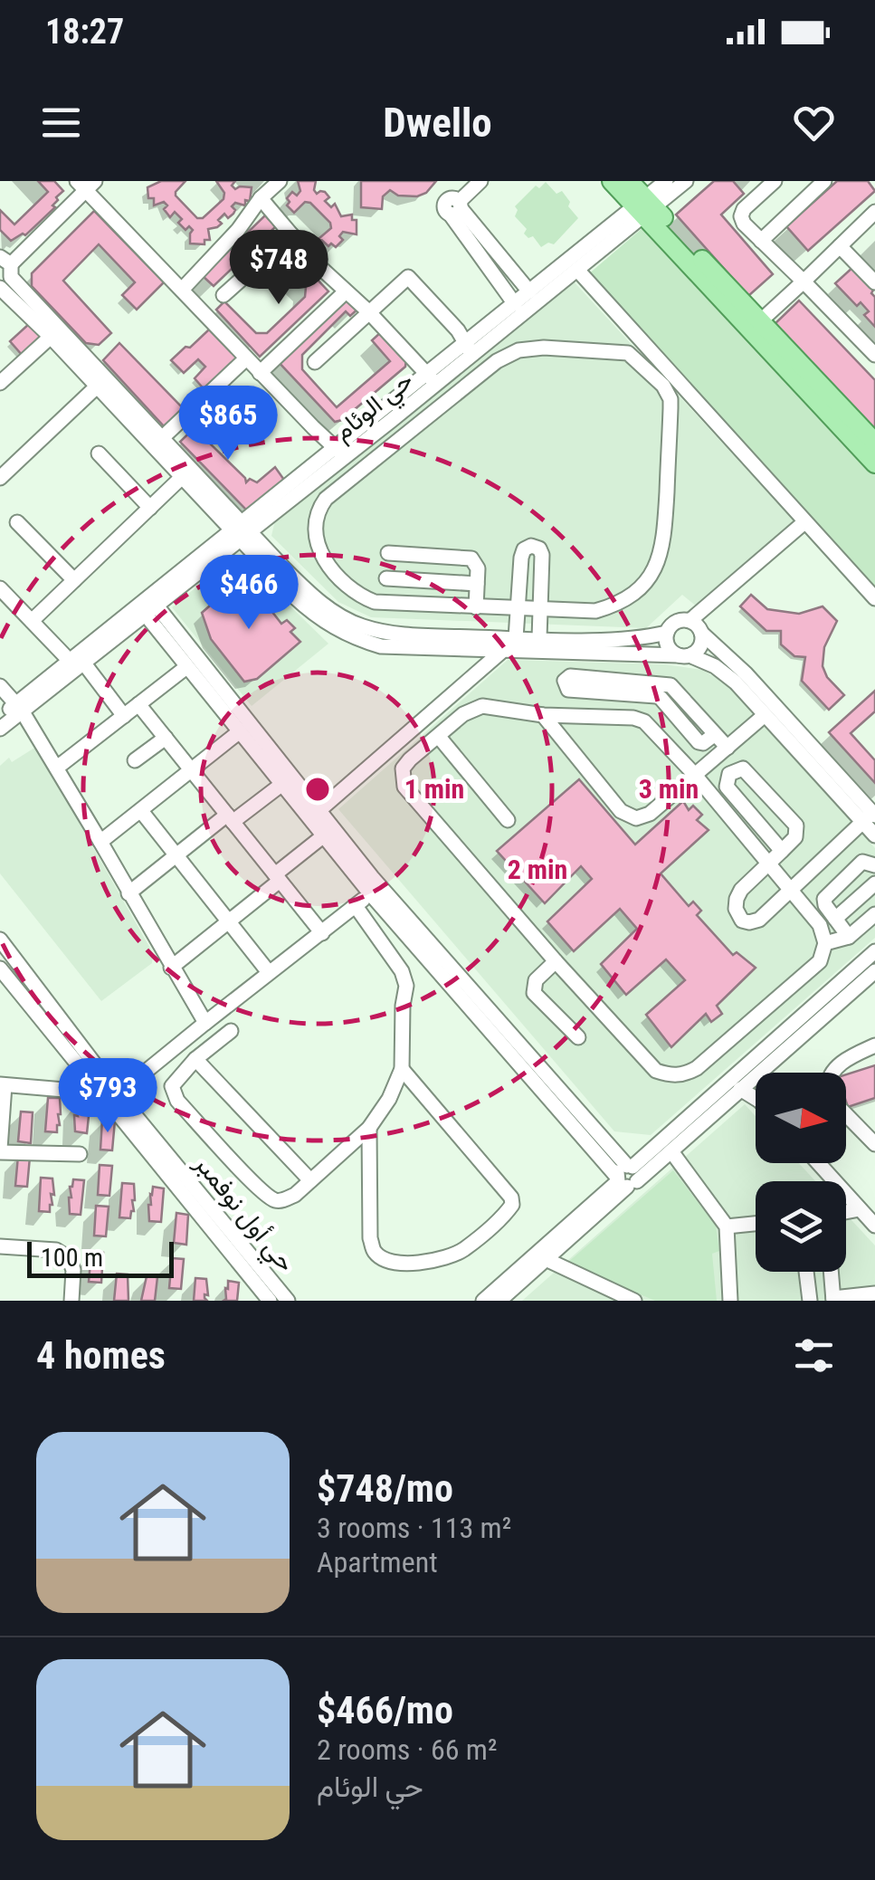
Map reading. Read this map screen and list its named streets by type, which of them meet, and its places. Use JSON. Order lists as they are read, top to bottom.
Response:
{
  "streets": {
    "street": ["حي الوئام", "حي أول نوفمبر"]
  },
  "scale_bar": "100 m",
  "north": "right",
  "page": {
    "status": "18:27",
    "header": "Dwello",
    "price": [
      "$748",
      "$865",
      "$466",
      "$793"
    ],
    "scale": "100 m",
    "heading": "4 homes",
    "list": [
      {
        "name": "$748/mo",
        "note": "3 rooms · 113 m² · Apartment"
      },
      {
        "name": "$466/mo",
        "note": "2 rooms · 66 m² · حي الوئام"
      }
    ]
  },
  "rings": ["1 min", "3 min", "2 min"]
}
